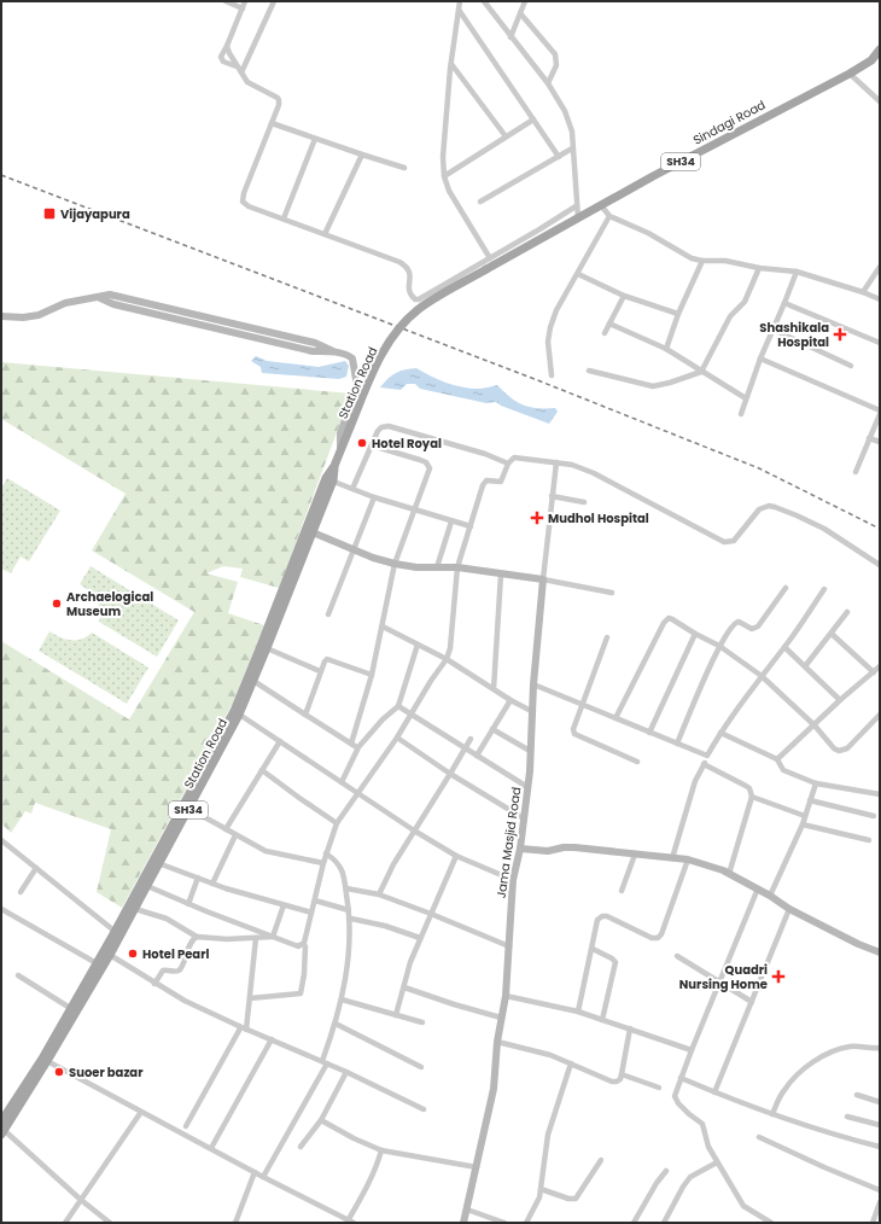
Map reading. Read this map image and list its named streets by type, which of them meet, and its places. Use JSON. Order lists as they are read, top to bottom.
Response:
{
  "streets": {
    "main road": ["Sindagi Road", "SH34", "Station Road"],
    "street": ["Jama Masjid Road"]
  },
  "crossings": [
    ["Sindagi Road", "Station Road"]
  ],
  "places": {
    "transit": ["Vijayapura"],
    "health": ["Shashikala Hospital", "Mudhol Hospital", "Quadri Nursing Home"],
    "other": [
      "Hotel Royal",
      "Archaelogical Museum",
      "Hotel Pearl",
      "Suoer bazar"
    ]
  }
}
